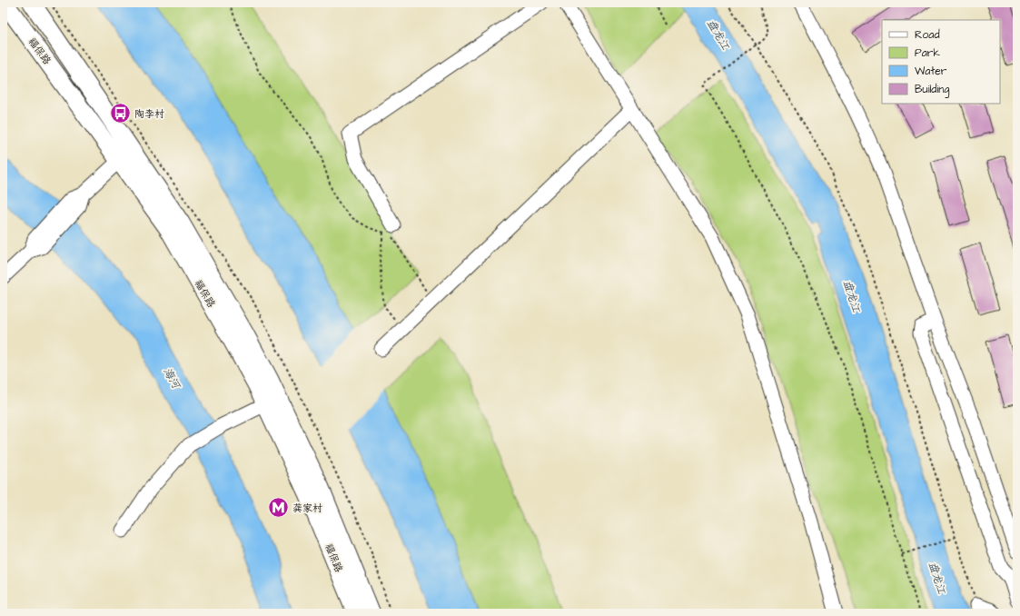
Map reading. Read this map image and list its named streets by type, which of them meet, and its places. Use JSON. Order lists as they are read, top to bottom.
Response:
{
  "streets": {
    "main road": ["福保路"]
  },
  "water": ["盘龙江", "海河"],
  "places": {
    "bus stop": ["陶李村"],
    "metro station": ["龚家村"]
  },
  "legend": [
    "Road",
    "Park",
    "Water",
    "Building"
  ]
}
